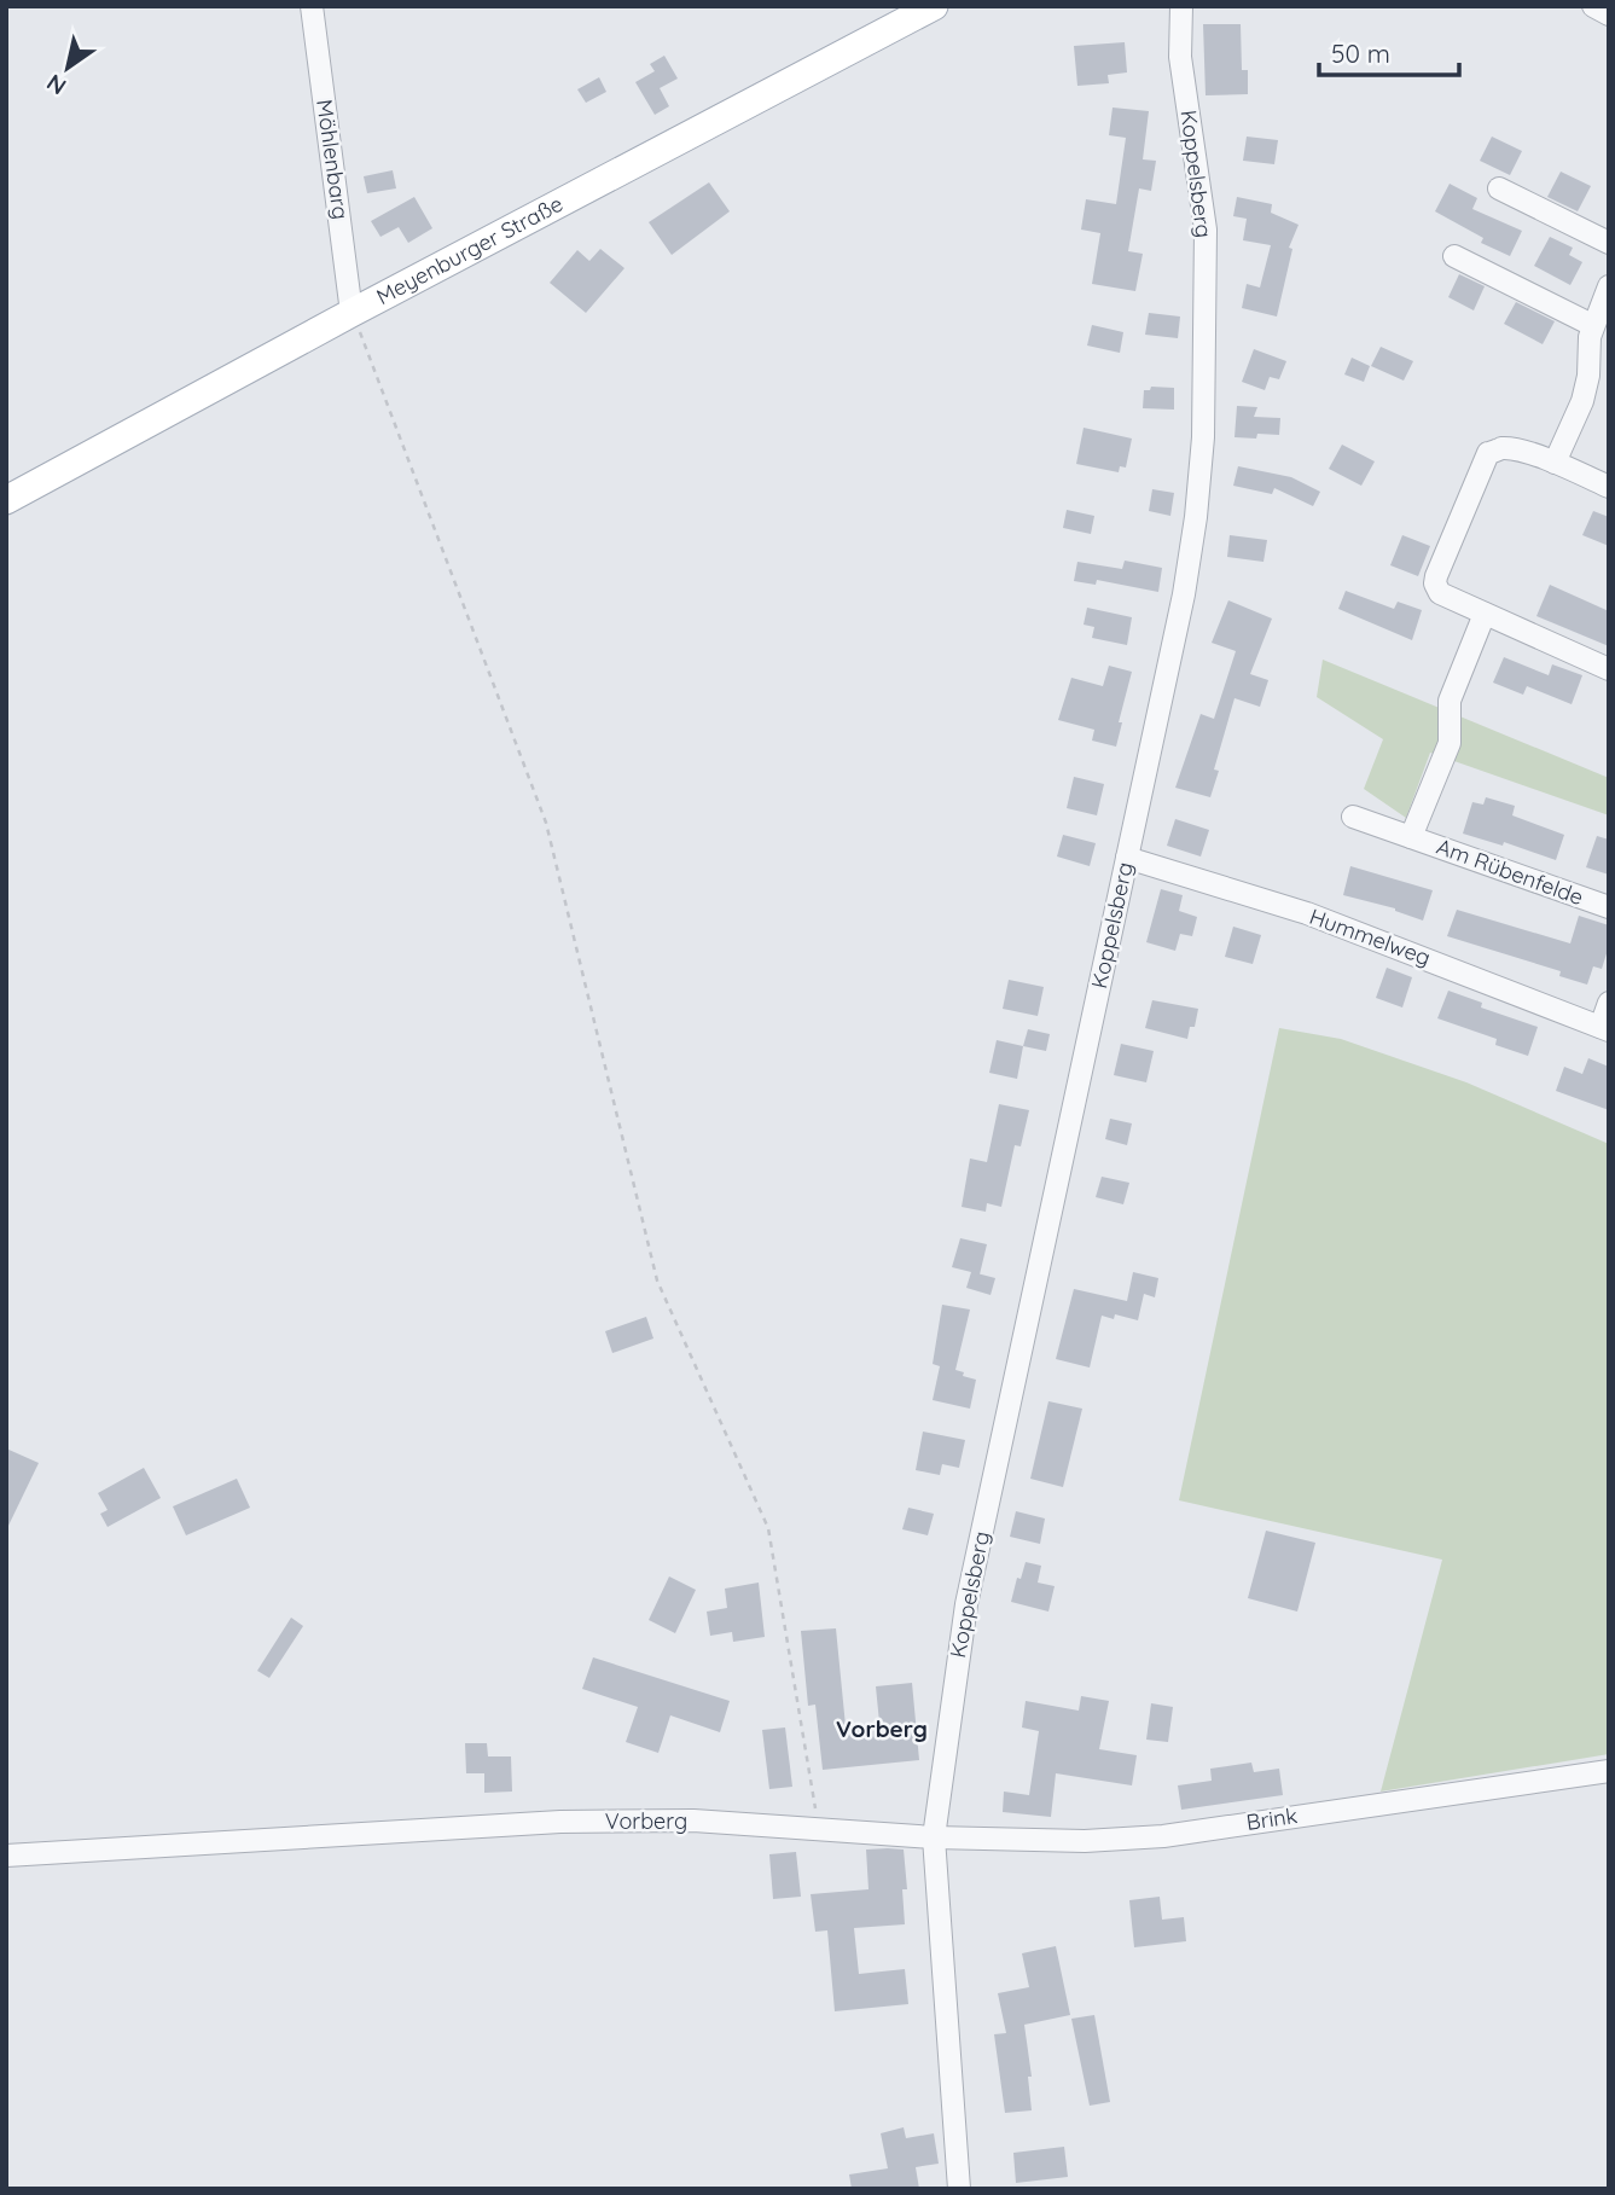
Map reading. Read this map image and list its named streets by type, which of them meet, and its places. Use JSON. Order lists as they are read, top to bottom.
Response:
{
  "streets": {
    "main road": ["Meyenburger Straße"],
    "street": [
      "Möhlenbarg",
      "Koppelsberg",
      "Am Rübenfelde",
      "Hummelweg",
      "Brink",
      "Vorberg"
    ]
  },
  "crossings": [
    ["Möhlenbarg", "Meyenburger Straße"],
    ["Koppelsberg", "Hummelweg"],
    ["Koppelsberg", "Brink"],
    ["Koppelsberg", "Vorberg"],
    ["Brink", "Vorberg"]
  ],
  "districts": ["Vorberg"],
  "scale_bar": "50 m",
  "north": "bottom left"
}
